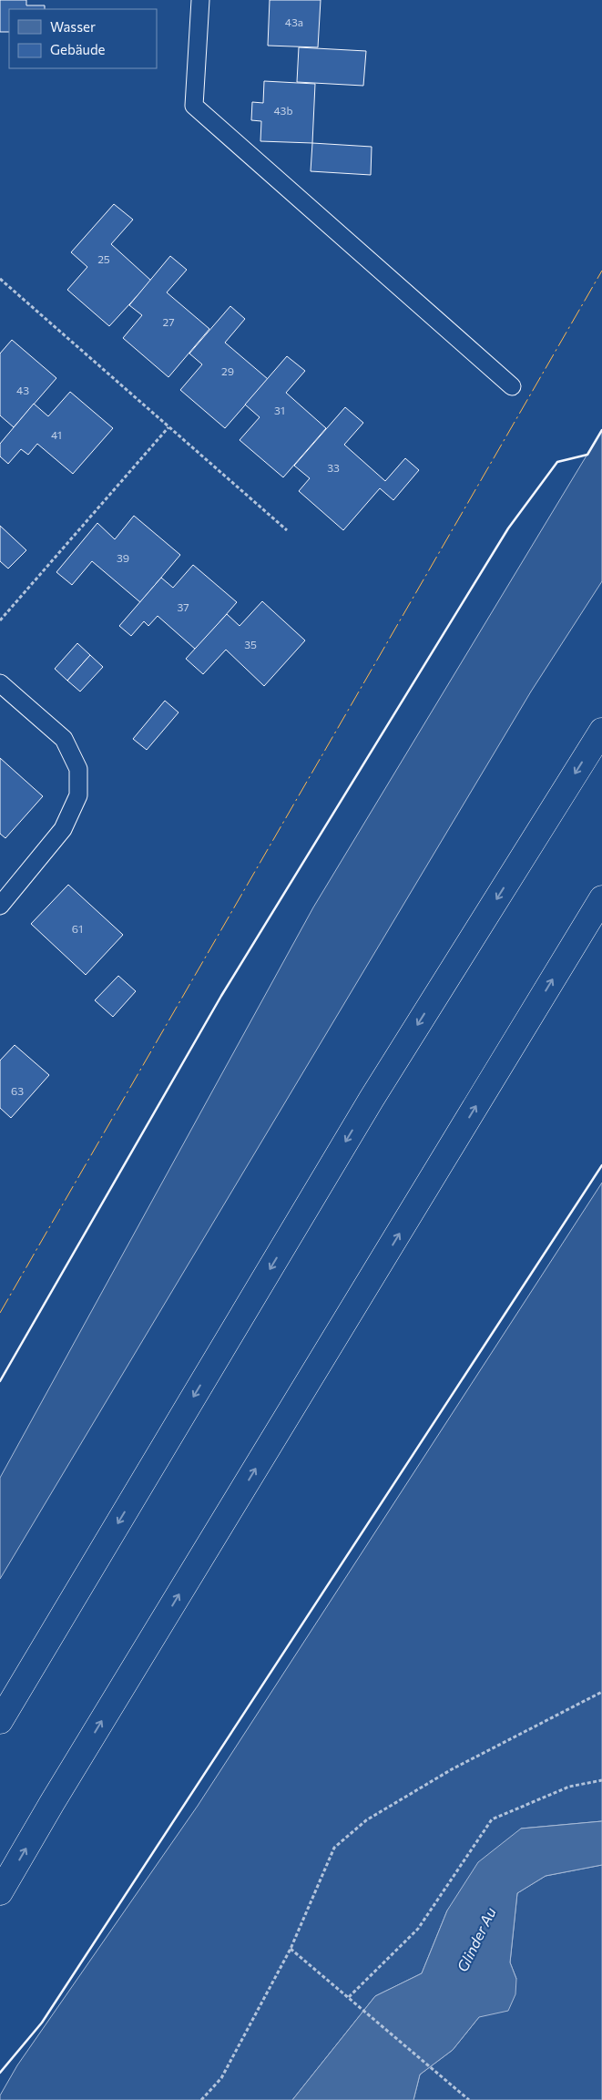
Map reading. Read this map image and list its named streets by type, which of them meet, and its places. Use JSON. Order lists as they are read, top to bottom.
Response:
{
  "water": ["Glinder Au"],
  "house_numbers": [
    "43a",
    "43b",
    "25",
    "27",
    "29",
    "43",
    "31",
    "41",
    "33",
    "39",
    "37",
    "35",
    "61",
    "63"
  ],
  "legend": ["Wasser", "Gebäude"]
}
